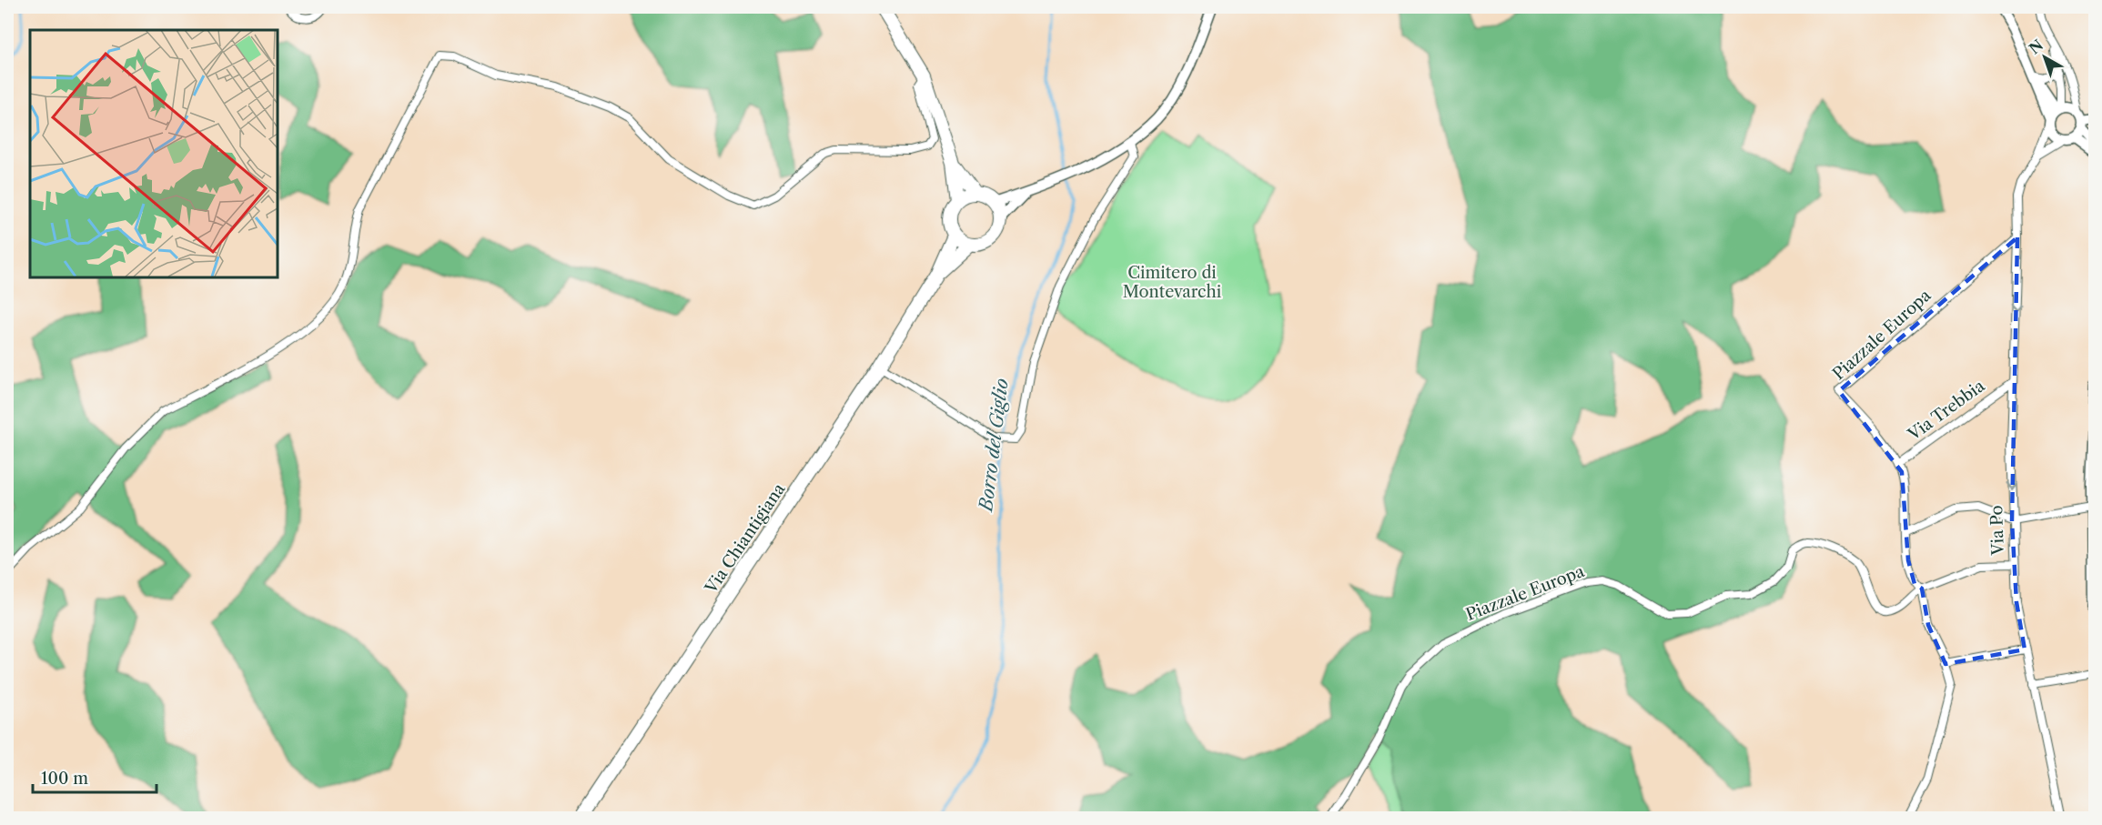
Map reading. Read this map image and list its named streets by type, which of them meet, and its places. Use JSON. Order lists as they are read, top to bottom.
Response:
{
  "streets": {
    "main road": ["Via Chiantigiana"],
    "street": ["Piazzale Europa", "Via Trebbia", "Via Po"]
  },
  "crossings": [
    ["Piazzale Europa", "Via Trebbia"],
    ["Piazzale Europa", "Via Po"],
    ["Via Trebbia", "Via Po"]
  ],
  "one_way": ["Via Po"],
  "water": ["Borro del Giglio"],
  "parks": ["Cimitero di Montevarchi"],
  "scale_bar": "100 m",
  "north": "top left"
}
